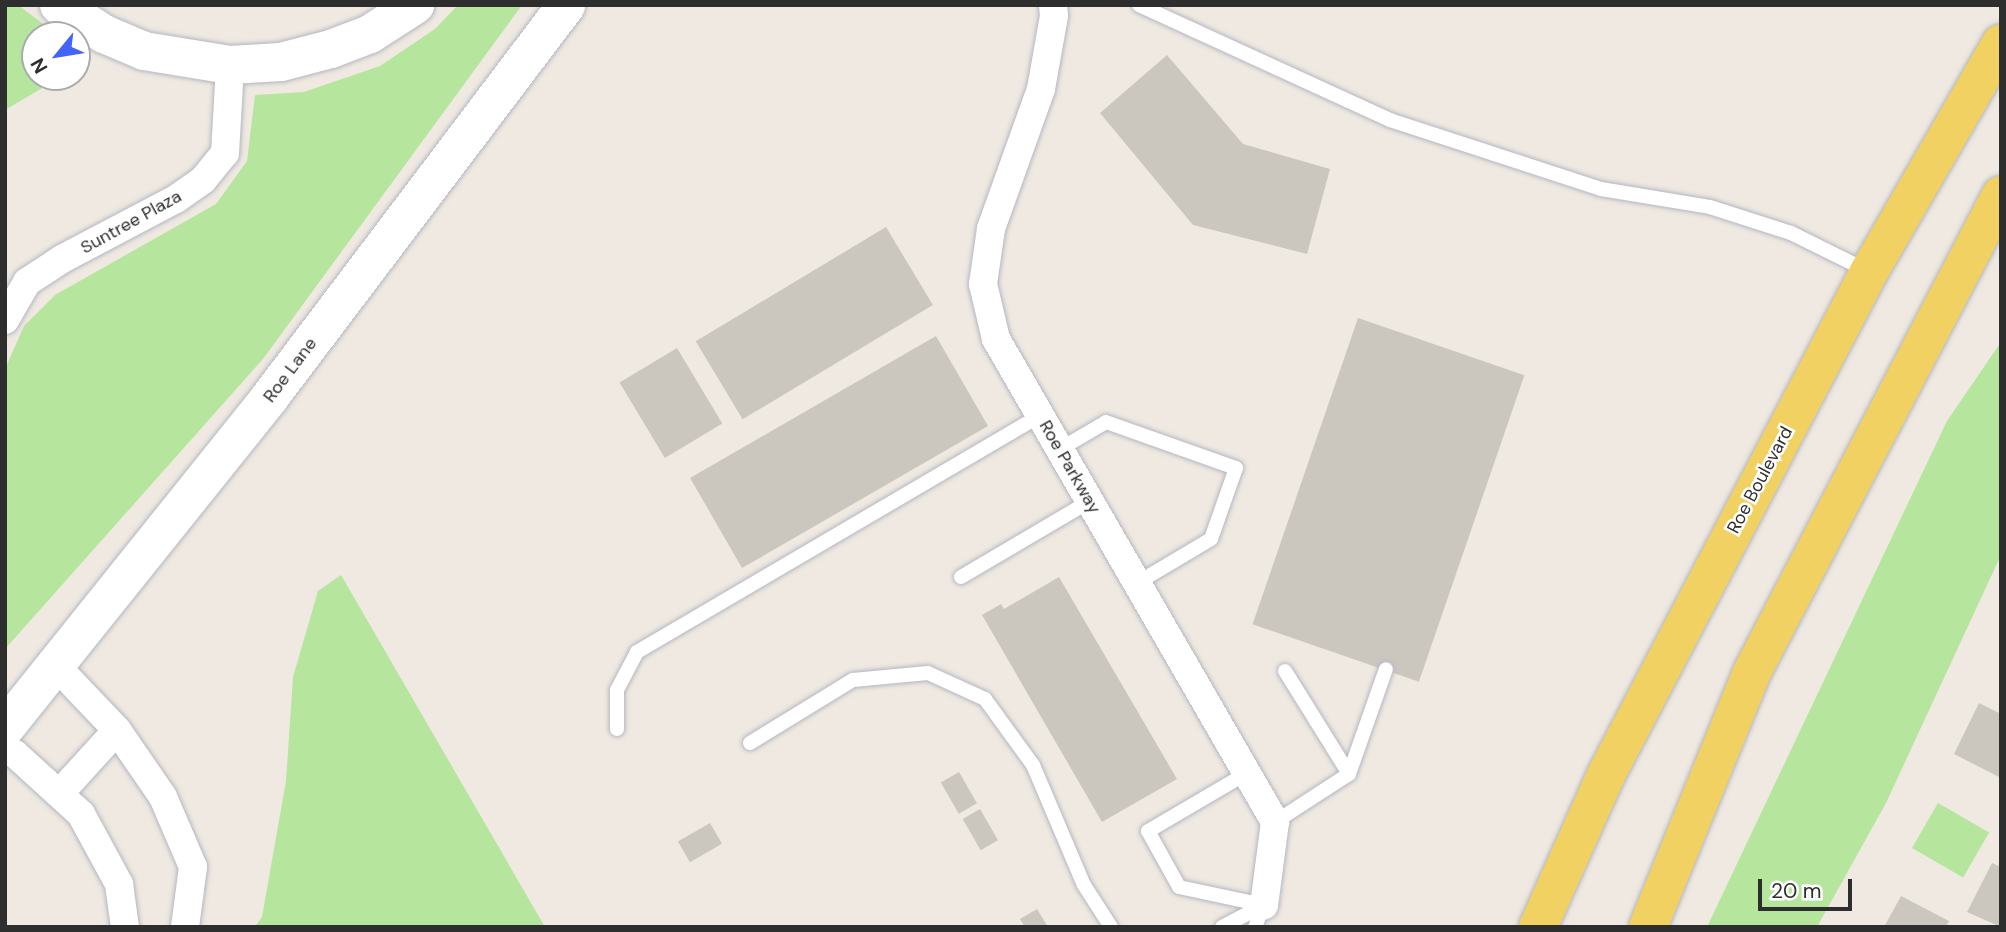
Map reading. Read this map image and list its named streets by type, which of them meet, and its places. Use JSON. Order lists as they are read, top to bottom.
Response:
{
  "streets": {
    "main road": ["Roe Boulevard"],
    "street": ["Suntree Plaza", "Roe Lane", "Roe Parkway"]
  },
  "scale_bar": "20 m",
  "north": "bottom left"
}
